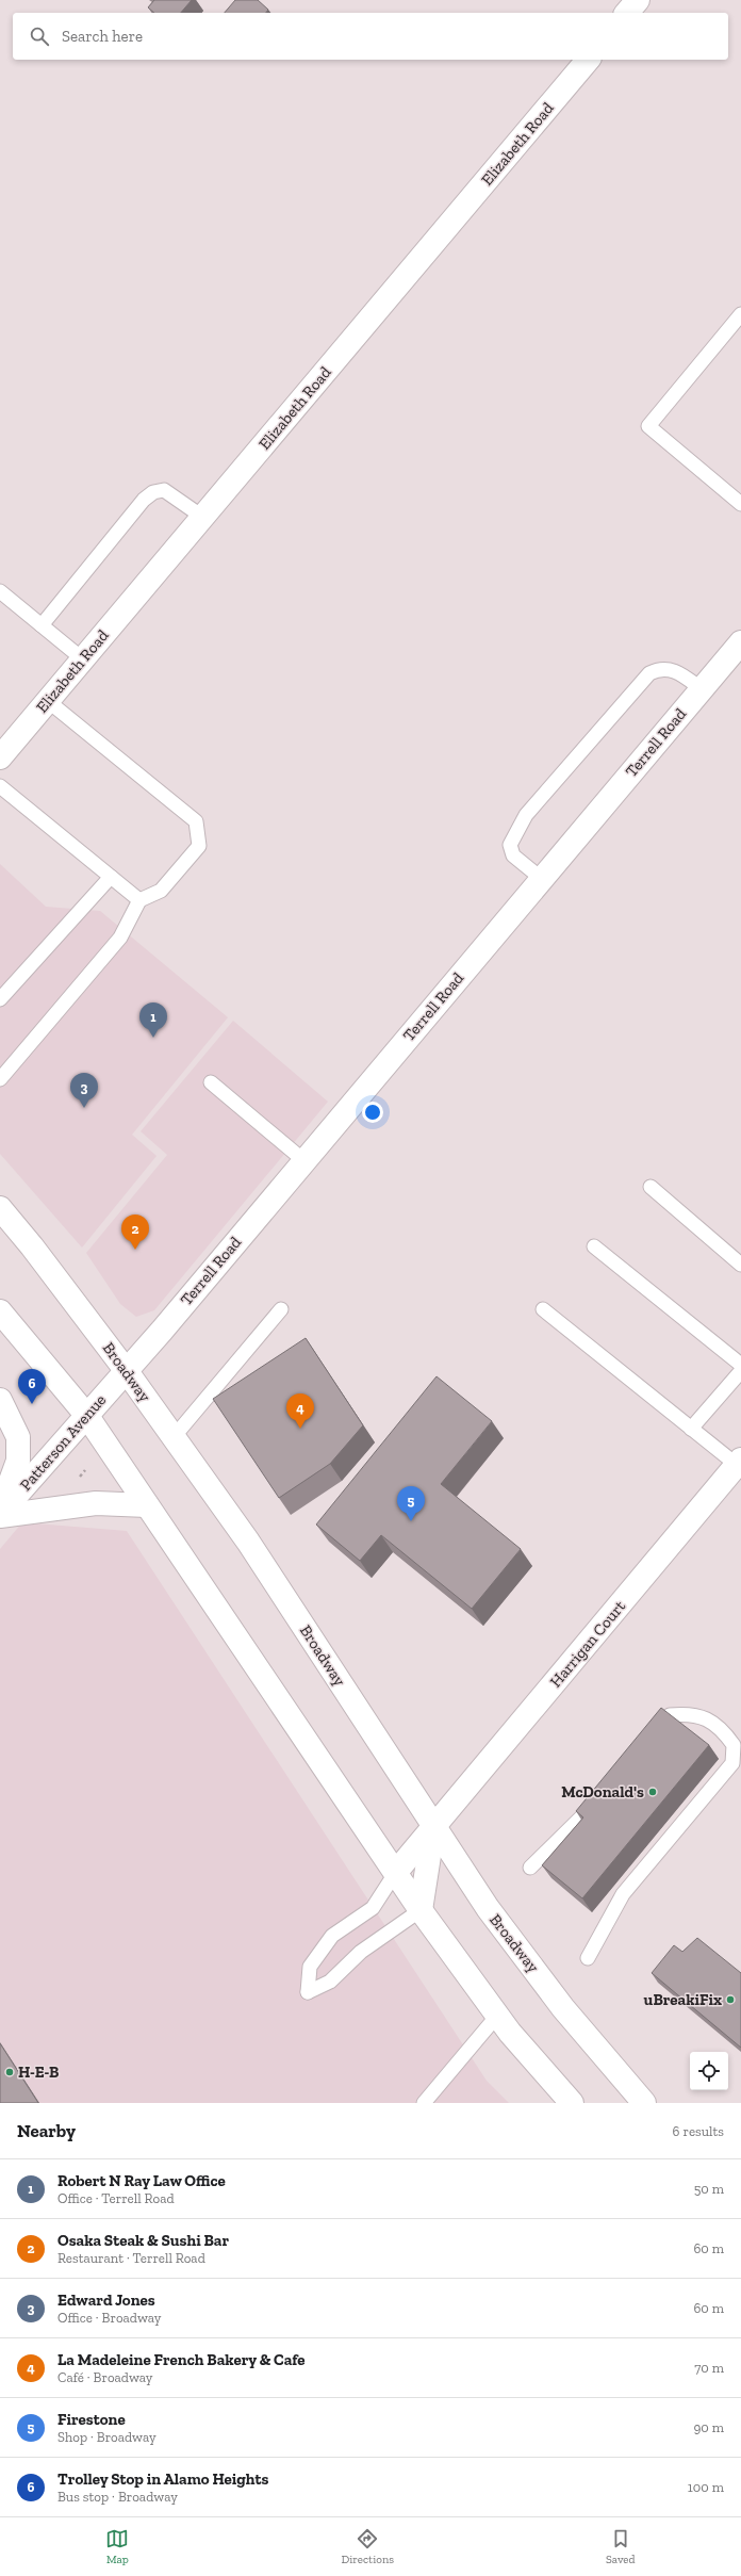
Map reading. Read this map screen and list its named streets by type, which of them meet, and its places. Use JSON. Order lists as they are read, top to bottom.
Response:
{
  "streets": {
    "street": [
      "Elizabeth Road",
      "Terrell Road",
      "Broadway",
      "Patterson Avenue",
      "Harrigan Court"
    ]
  },
  "crossings": [
    ["Terrell Road", "Broadway"],
    ["Terrell Road", "Patterson Avenue"],
    ["Broadway", "Patterson Avenue"],
    ["Broadway", "Harrigan Court"]
  ],
  "places": ["McDonald's", "uBreakiFix", "H-E-B"],
  "page": {
    "search": "Search here",
    "pins": [
      "1",
      "3",
      "2",
      "6",
      "4",
      "5"
    ],
    "heading": ["Nearby", "6 results"],
    "list": [
      {
        "mark": "1",
        "name": "Robert N Ray Law Office",
        "note": "Office · Terrell Road",
        "value": "50 m"
      },
      {
        "mark": "2",
        "name": "Osaka Steak & Sushi Bar",
        "note": "Restaurant · Terrell Road",
        "value": "60 m"
      },
      {
        "mark": "3",
        "name": "Edward Jones",
        "note": "Office · Broadway",
        "value": "60 m"
      },
      {
        "mark": "4",
        "name": "La Madeleine French Bakery & Cafe",
        "note": "Café · Broadway",
        "value": "70 m"
      },
      {
        "mark": "5",
        "name": "Firestone",
        "note": "Shop · Broadway",
        "value": "90 m"
      },
      {
        "mark": "6",
        "name": "Trolley Stop in Alamo Heights",
        "note": "Bus stop · Broadway",
        "value": "100 m"
      }
    ],
    "nav": ["Map", "Directions", "Saved"]
  }
}
